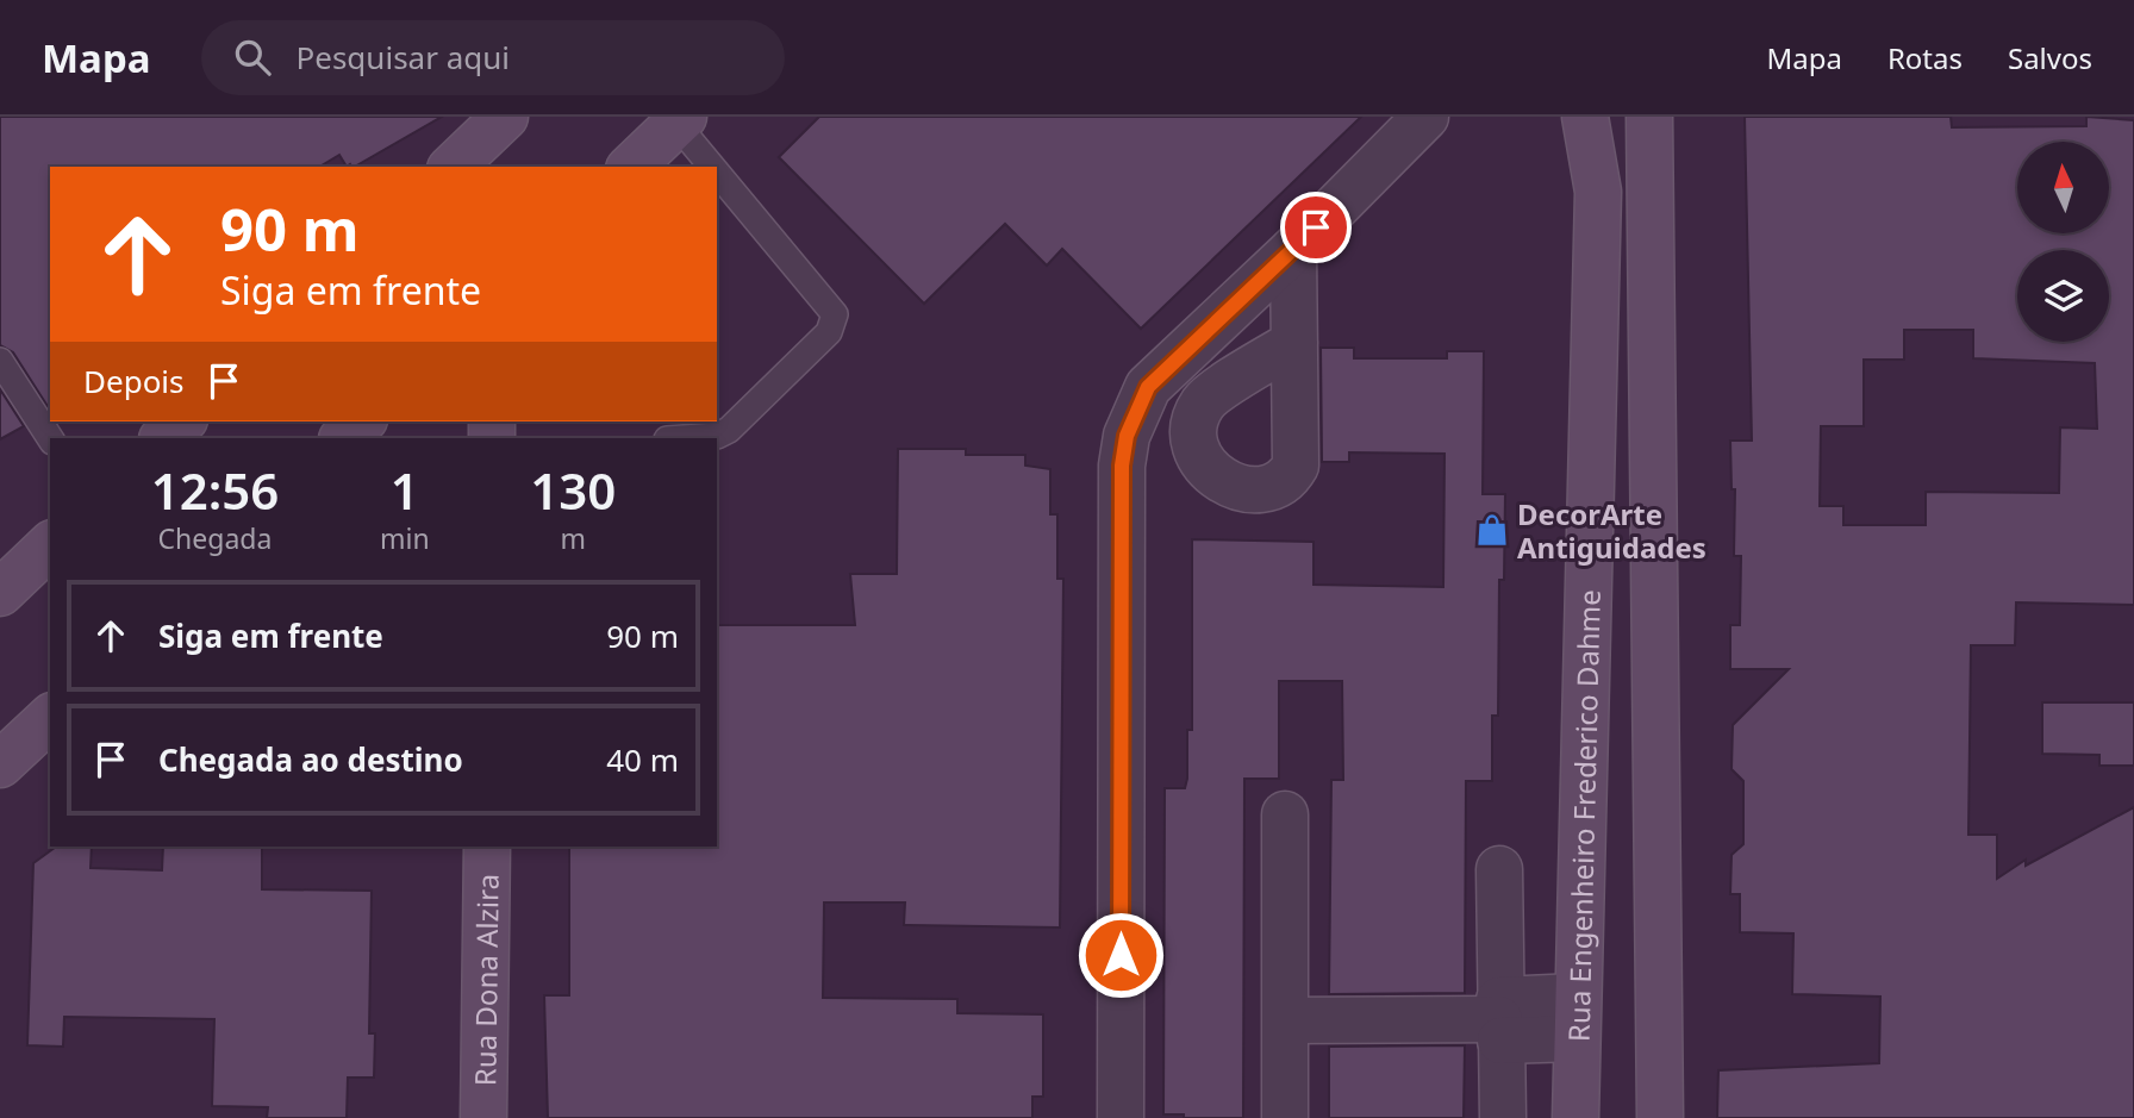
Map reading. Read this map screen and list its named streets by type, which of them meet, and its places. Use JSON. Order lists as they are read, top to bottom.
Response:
{
  "streets": {
    "street": ["Rua Engenheiro Frederico Dahme", "Rua Dona Alzira"]
  },
  "places": {
    "shop": ["DecorArte Antiguidades"]
  },
  "north": "top",
  "page": {
    "header": "Mapa",
    "search": "Pesquisar aqui",
    "nav": ["Mapa", "Rotas", "Salvos"],
    "turn": ["90 m", "Siga em frente"],
    "then": "Depois",
    "eta": [
      "12:56",
      "Chegada",
      "1",
      "min",
      "130",
      "m"
    ],
    "list": [
      {
        "name": "Siga em frente",
        "value": "90 m"
      },
      {
        "name": "Chegada ao destino",
        "value": "40 m"
      }
    ]
  }
}
